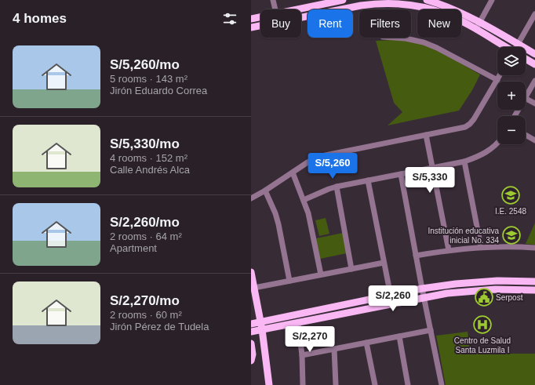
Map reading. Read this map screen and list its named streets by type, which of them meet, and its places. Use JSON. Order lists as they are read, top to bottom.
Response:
{
  "places": {
    "school or university": ["I.E. 2548", "Institución educativa inicial No. 334"],
    "public building": ["Serpost"],
    "hospital": ["Centro de Salud Santa Luzmila I"]
  },
  "page": {
    "heading": "4 homes",
    "chip": [
      "Buy",
      "Rent",
      "Filters",
      "New"
    ],
    "list": [
      {
        "name": "S/5,260/mo",
        "note": "5 rooms · 143 m² · Jirón Eduardo Correa"
      },
      {
        "name": "S/5,330/mo",
        "note": "4 rooms · 152 m² · Calle Andrés Alca"
      },
      {
        "name": "S/2,260/mo",
        "note": "2 rooms · 64 m² · Apartment"
      },
      {
        "name": "S/2,270/mo",
        "note": "2 rooms · 60 m² · Jirón Pérez de Tudela"
      }
    ],
    "map_buttons": ["+", "−"],
    "price": [
      "S/5,260",
      "S/5,330",
      "S/2,260",
      "S/2,270"
    ]
  }
}
